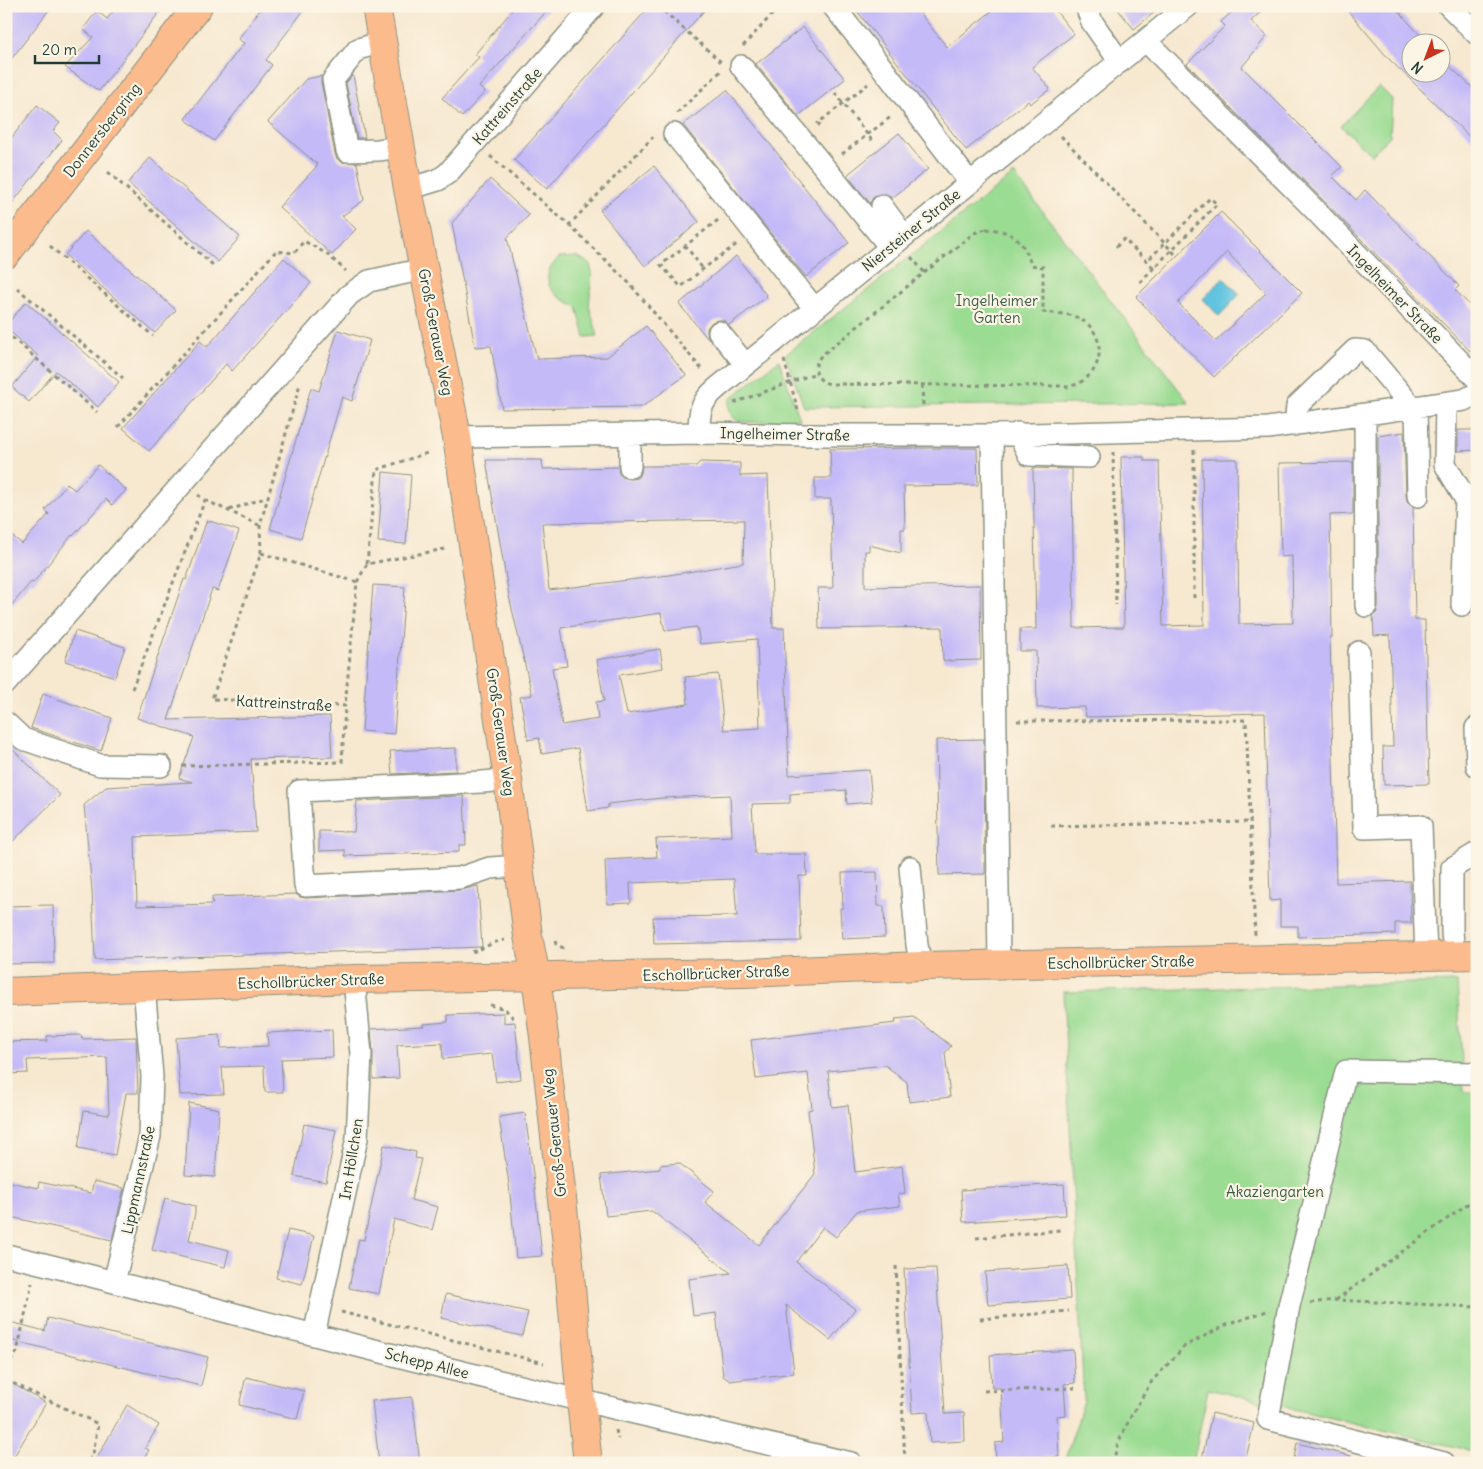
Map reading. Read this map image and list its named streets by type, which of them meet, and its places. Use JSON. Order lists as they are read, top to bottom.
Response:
{
  "streets": {
    "main road": ["Donnersbergring", "Groß-Gerauer Weg", "Eschollbrücker Straße"],
    "street": [
      "Kattreinstraße",
      "Niersteiner Straße",
      "Ingelheimer Straße",
      "Im Höllchen",
      "Lippmannstraße",
      "Schepp Allee"
    ]
  },
  "crossings": [
    ["Kattreinstraße", "Groß-Gerauer Weg"],
    ["Niersteiner Straße", "Ingelheimer Straße"],
    ["Ingelheimer Straße", "Groß-Gerauer Weg"],
    ["Groß-Gerauer Weg", "Eschollbrücker Straße"],
    ["Groß-Gerauer Weg", "Schepp Allee"],
    ["Eschollbrücker Straße", "Im Höllchen"],
    ["Eschollbrücker Straße", "Lippmannstraße"],
    ["Im Höllchen", "Schepp Allee"],
    ["Lippmannstraße", "Schepp Allee"]
  ],
  "parks": ["Ingelheimer Garten", "Akaziengarten"],
  "scale_bar": "20 m",
  "north": "bottom left"
}
